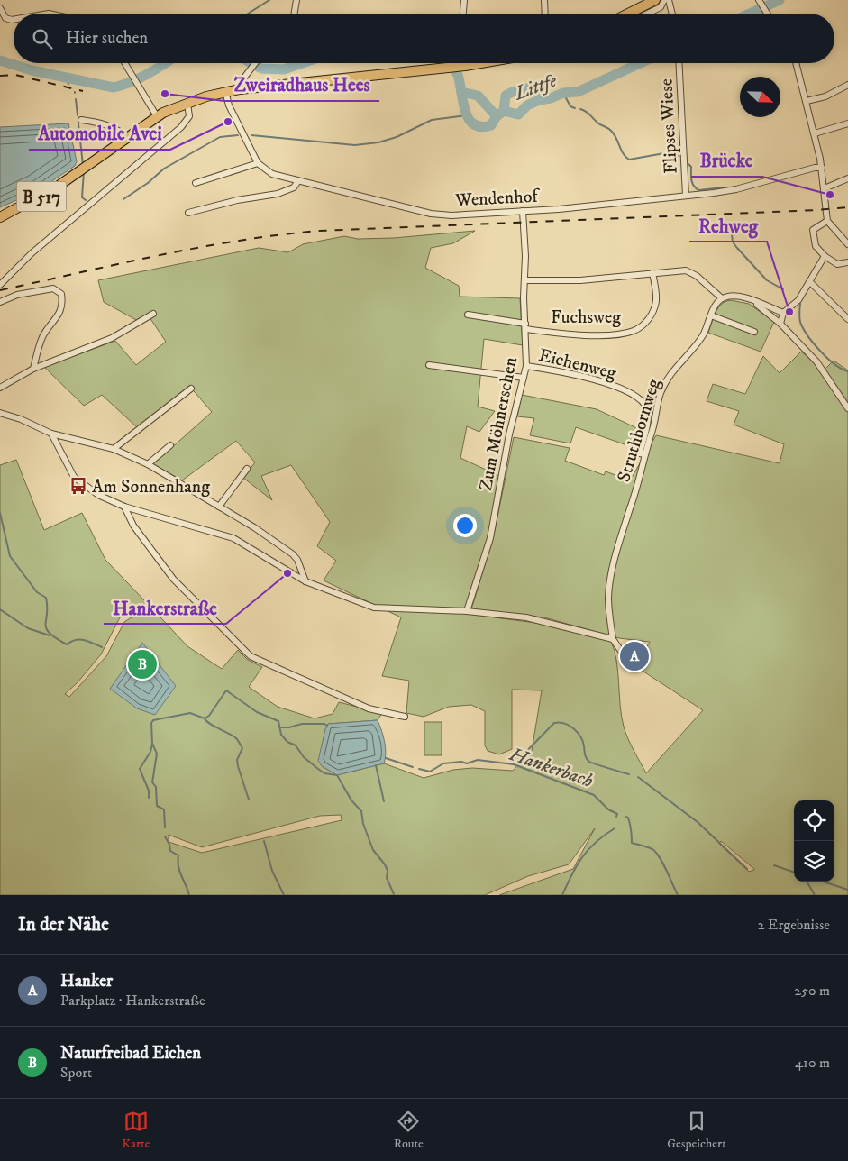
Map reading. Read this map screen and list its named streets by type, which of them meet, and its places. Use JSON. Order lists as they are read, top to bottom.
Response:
{
  "streets": {
    "main road": ["B 517"],
    "street": [
      "Flipses Wiese",
      "Wendenhof",
      "Fuchsweg",
      "Eichenweg",
      "Zum Möhnerschen",
      "Struthbornweg"
    ]
  },
  "crossings": [
    ["Flipses Wiese", "Wendenhof"],
    ["B 517", "Wendenhof"],
    ["Wendenhof", "Zum Möhnerschen"],
    ["Fuchsweg", "Zum Möhnerschen"],
    ["Eichenweg", "Zum Möhnerschen"],
    ["Eichenweg", "Struthbornweg"]
  ],
  "water": ["Littfe", "Hankerbach"],
  "places": {
    "other": [
      "Zweiradhaus Hees",
      "Automobile Avci",
      "Brücke",
      "Rehweg",
      "Hankerstraße"
    ],
    "bus stop": ["Am Sonnenhang"]
  },
  "north": "bottom right",
  "page": {
    "search": "Hier suchen",
    "pins": ["A", "B"],
    "heading": ["In der Nähe", "2 Ergebnisse"],
    "list": [
      {
        "mark": "A",
        "name": "Hanker",
        "note": "Parkplatz · Hankerstraße",
        "value": "250 m"
      },
      {
        "mark": "B",
        "name": "Naturfreibad Eichen",
        "note": "Sport",
        "value": "410 m"
      }
    ],
    "nav": ["Karte", "Route", "Gespeichert"]
  }
}
